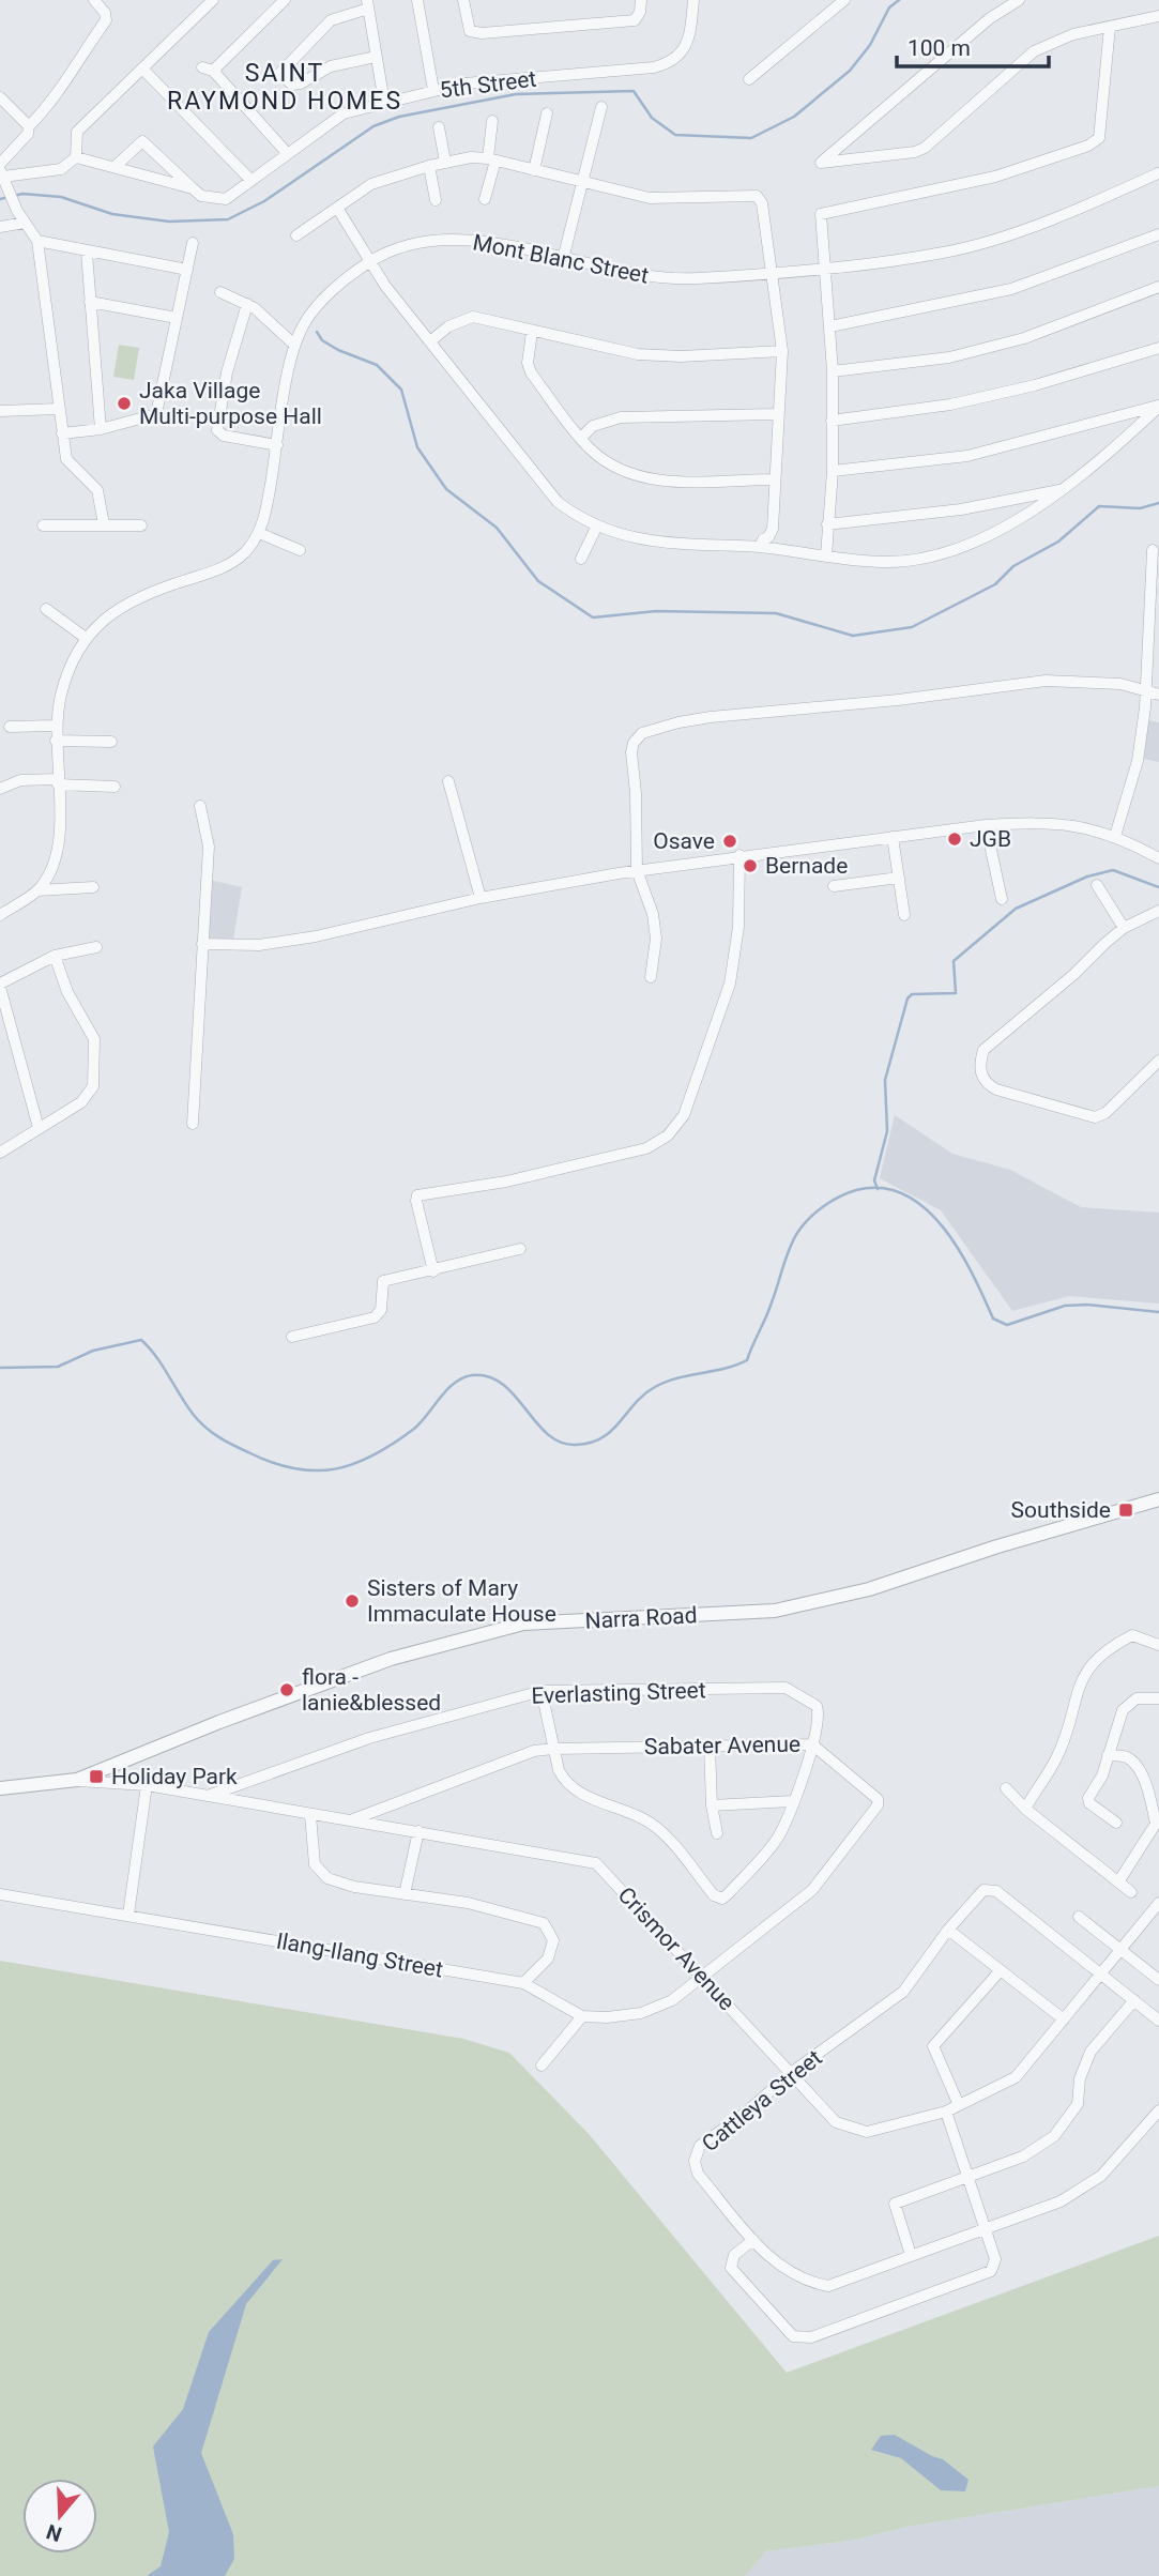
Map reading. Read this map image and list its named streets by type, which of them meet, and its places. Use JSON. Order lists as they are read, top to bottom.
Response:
{
  "streets": {
    "street": [
      "5th Street",
      "Mont Blanc Street",
      "Narra Road",
      "Everlasting Street",
      "Sabater Avenue",
      "Crismor Avenue",
      "Ilang-Ilang Street",
      "Cattleya Street"
    ]
  },
  "crossings": [
    ["Narra Road", "Crismor Avenue"],
    ["Everlasting Street", "Sabater Avenue"],
    ["Everlasting Street", "Crismor Avenue"],
    ["Sabater Avenue", "Crismor Avenue"],
    ["Crismor Avenue", "Cattleya Street"]
  ],
  "districts": ["SAINT RAYMOND HOMES"],
  "places": {
    "other": [
      "Jaka Village Multi-purpose Hall",
      "JGB",
      "Osave",
      "Bernade",
      "Sisters of Mary Immaculate House",
      "flora - lanie&blessed"
    ],
    "transit": ["Southside", "Holiday Park"]
  },
  "scale_bar": "100 m",
  "north": "bottom"
}
